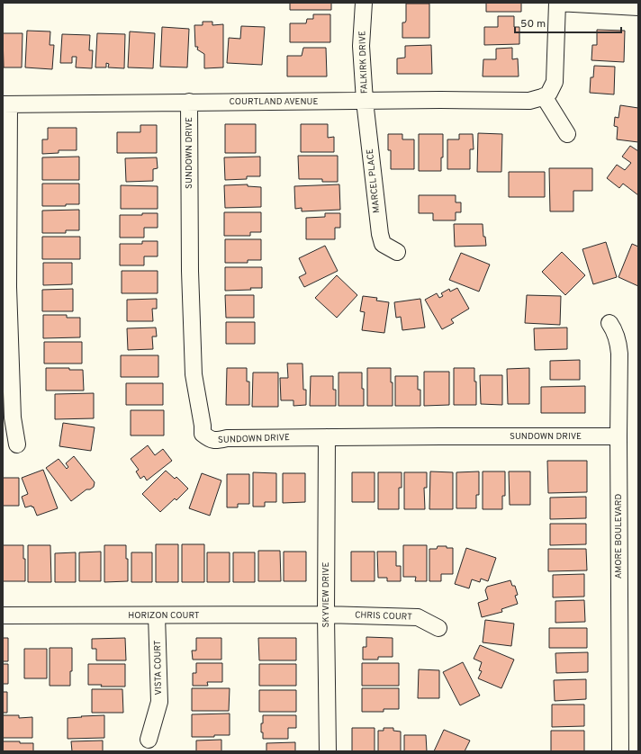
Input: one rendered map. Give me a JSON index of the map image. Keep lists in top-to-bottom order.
{
  "streets": {
    "street": [
      "FALKIRK DRIVE",
      "COURTLAND AVENUE",
      "SUNDOWN DRIVE",
      "MARCEL PLACE",
      "AMORE BOULEVARD",
      "SKYVIEW DRIVE",
      "HORIZON COURT",
      "CHRIS COURT",
      "VISTA COURT"
    ]
  },
  "crossings": [
    ["FALKIRK DRIVE", "COURTLAND AVENUE"],
    ["FALKIRK DRIVE", "MARCEL PLACE"],
    ["COURTLAND AVENUE", "SUNDOWN DRIVE"],
    ["COURTLAND AVENUE", "MARCEL PLACE"],
    ["SUNDOWN DRIVE", "AMORE BOULEVARD"],
    ["SUNDOWN DRIVE", "SKYVIEW DRIVE"],
    ["SKYVIEW DRIVE", "HORIZON COURT"],
    ["SKYVIEW DRIVE", "CHRIS COURT"],
    ["HORIZON COURT", "CHRIS COURT"],
    ["HORIZON COURT", "VISTA COURT"]
  ],
  "scale_bar": "50 m"
}
